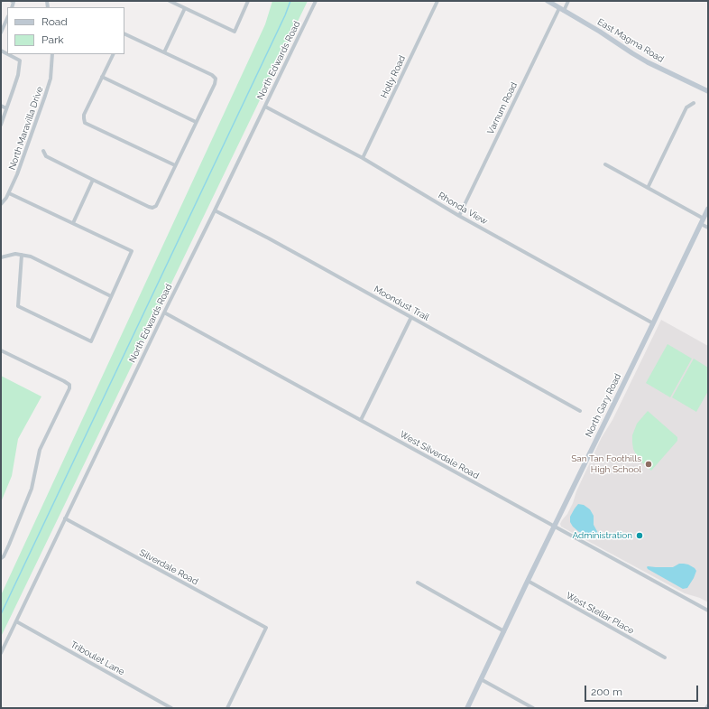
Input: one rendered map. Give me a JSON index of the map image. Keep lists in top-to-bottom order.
{
  "streets": {
    "street": [
      "East Magma Road",
      "North Edwards Road",
      "Holly Road",
      "Varnum Road",
      "North Maravilla Drive",
      "Rhonda View",
      "Moondust Trail",
      "North Gary Road",
      "West Silverdale Road",
      "Silverdale Road",
      "West Stellar Place",
      "Triboulet Lane"
    ]
  },
  "crossings": [
    ["East Magma Road", "Varnum Road"],
    ["North Edwards Road", "Rhonda View"],
    ["North Edwards Road", "Moondust Trail"],
    ["North Edwards Road", "West Silverdale Road"],
    ["North Edwards Road", "Silverdale Road"],
    ["North Edwards Road", "Triboulet Lane"],
    ["Holly Road", "Rhonda View"],
    ["Varnum Road", "Rhonda View"],
    ["Rhonda View", "North Gary Road"],
    ["North Gary Road", "West Silverdale Road"],
    ["North Gary Road", "West Stellar Place"]
  ],
  "places": ["San Tan Foothills High School", "Administration"],
  "legend": ["Road", "Park"],
  "scale_bar": "200 m"
}
